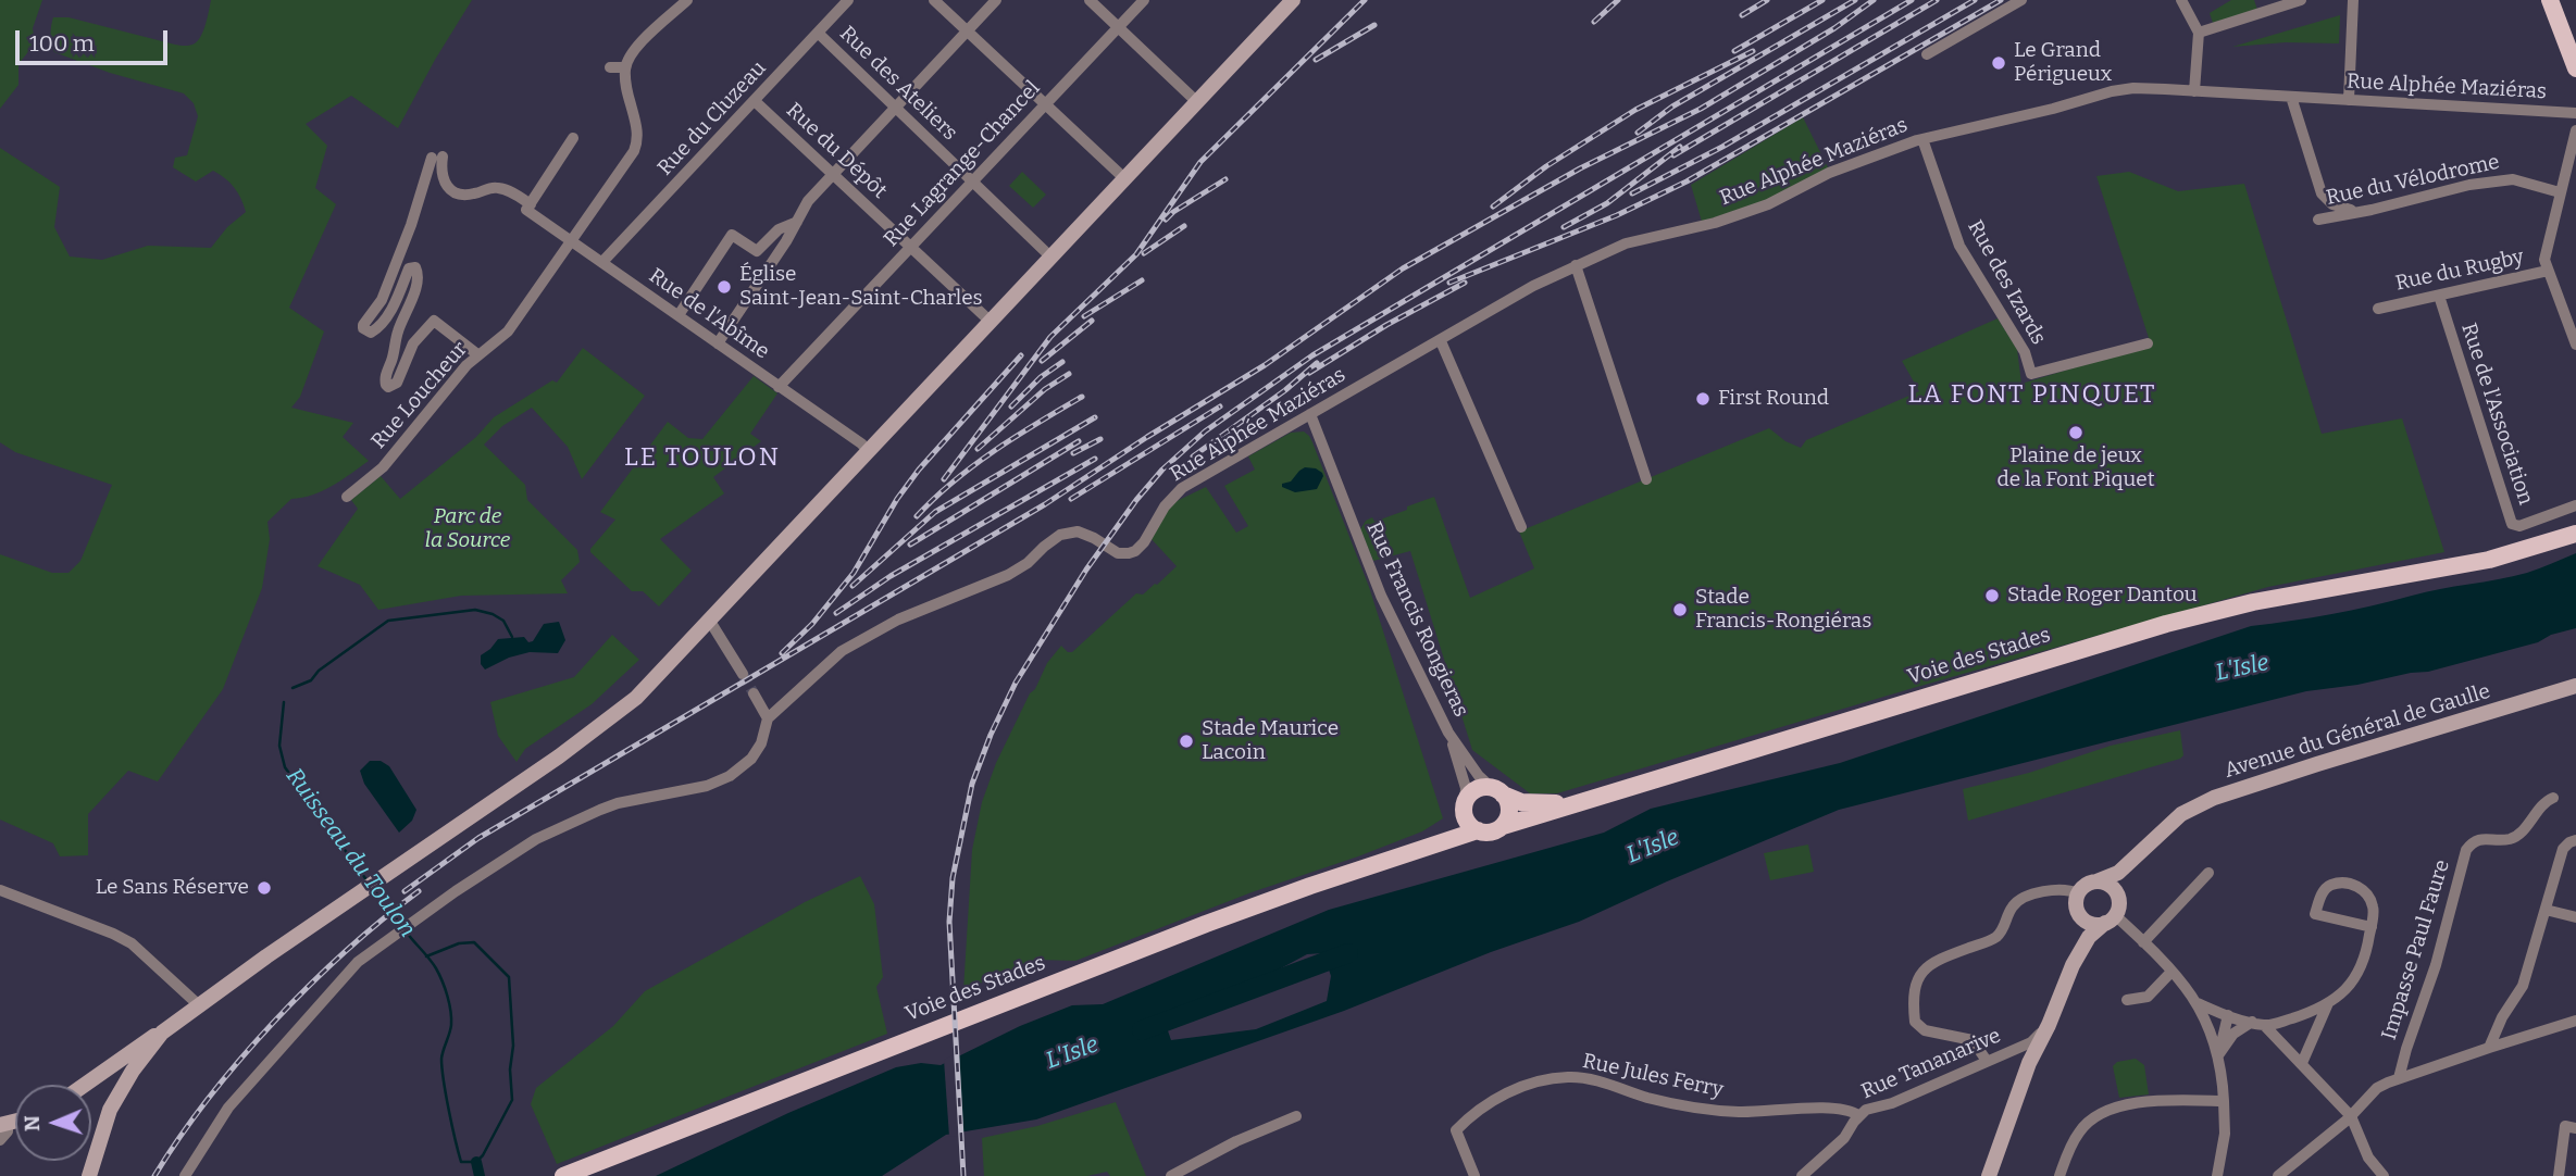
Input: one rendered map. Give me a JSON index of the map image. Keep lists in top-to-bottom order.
{
  "streets": {
    "main road": ["Voie des Stades", "Avenue du Général de Gaulle"],
    "street": [
      "Rue des Ateliers",
      "Rue Alphée Maziéras",
      "Rue du Cluzeau",
      "Rue du Dépôt",
      "Rue Lagrange-Chancel",
      "Rue du Vélodrome",
      "Rue du Rugby",
      "Rue des Izards",
      "Rue de l'Abîme",
      "Rue Loucheur",
      "Rue de l'Association",
      "Rue Francis Rongieras",
      "Impasse Paul Faure",
      "Rue Tananarive",
      "Rue Jules Ferry"
    ]
  },
  "crossings": [
    ["Rue des Ateliers", "Rue du Cluzeau"],
    ["Rue des Ateliers", "Rue Lagrange-Chancel"],
    ["Rue Alphée Maziéras", "Rue des Izards"],
    ["Rue Alphée Maziéras", "Rue Francis Rongieras"],
    ["Rue du Cluzeau", "Rue du Dépôt"],
    ["Rue du Cluzeau", "Rue de l'Abîme"],
    ["Rue du Dépôt", "Rue Lagrange-Chancel"],
    ["Rue Lagrange-Chancel", "Rue de l'Abîme"],
    ["Rue du Rugby", "Rue de l'Association"],
    ["Rue de l'Abîme", "Rue Loucheur"],
    ["Rue Francis Rongieras", "Voie des Stades"],
    ["Avenue du Général de Gaulle", "Rue Tananarive"],
    ["Rue Tananarive", "Rue Jules Ferry"]
  ],
  "districts": ["LA FONT PINQUET", "LE TOULON"],
  "water": ["L'Isle", "Ruisseau du Toulon"],
  "parks": ["Parc de la Source"],
  "places": [
    "Le Grand Périgueux",
    "Église Saint-Jean-Saint-Charles",
    "First Round",
    "Plaine de jeux de la Font Piquet",
    "Stade Roger Dantou",
    "Stade Francis-Rongiéras",
    "Stade Maurice Lacoin",
    "Le Sans Réserve"
  ],
  "scale_bar": "100 m",
  "north": "left"
}
